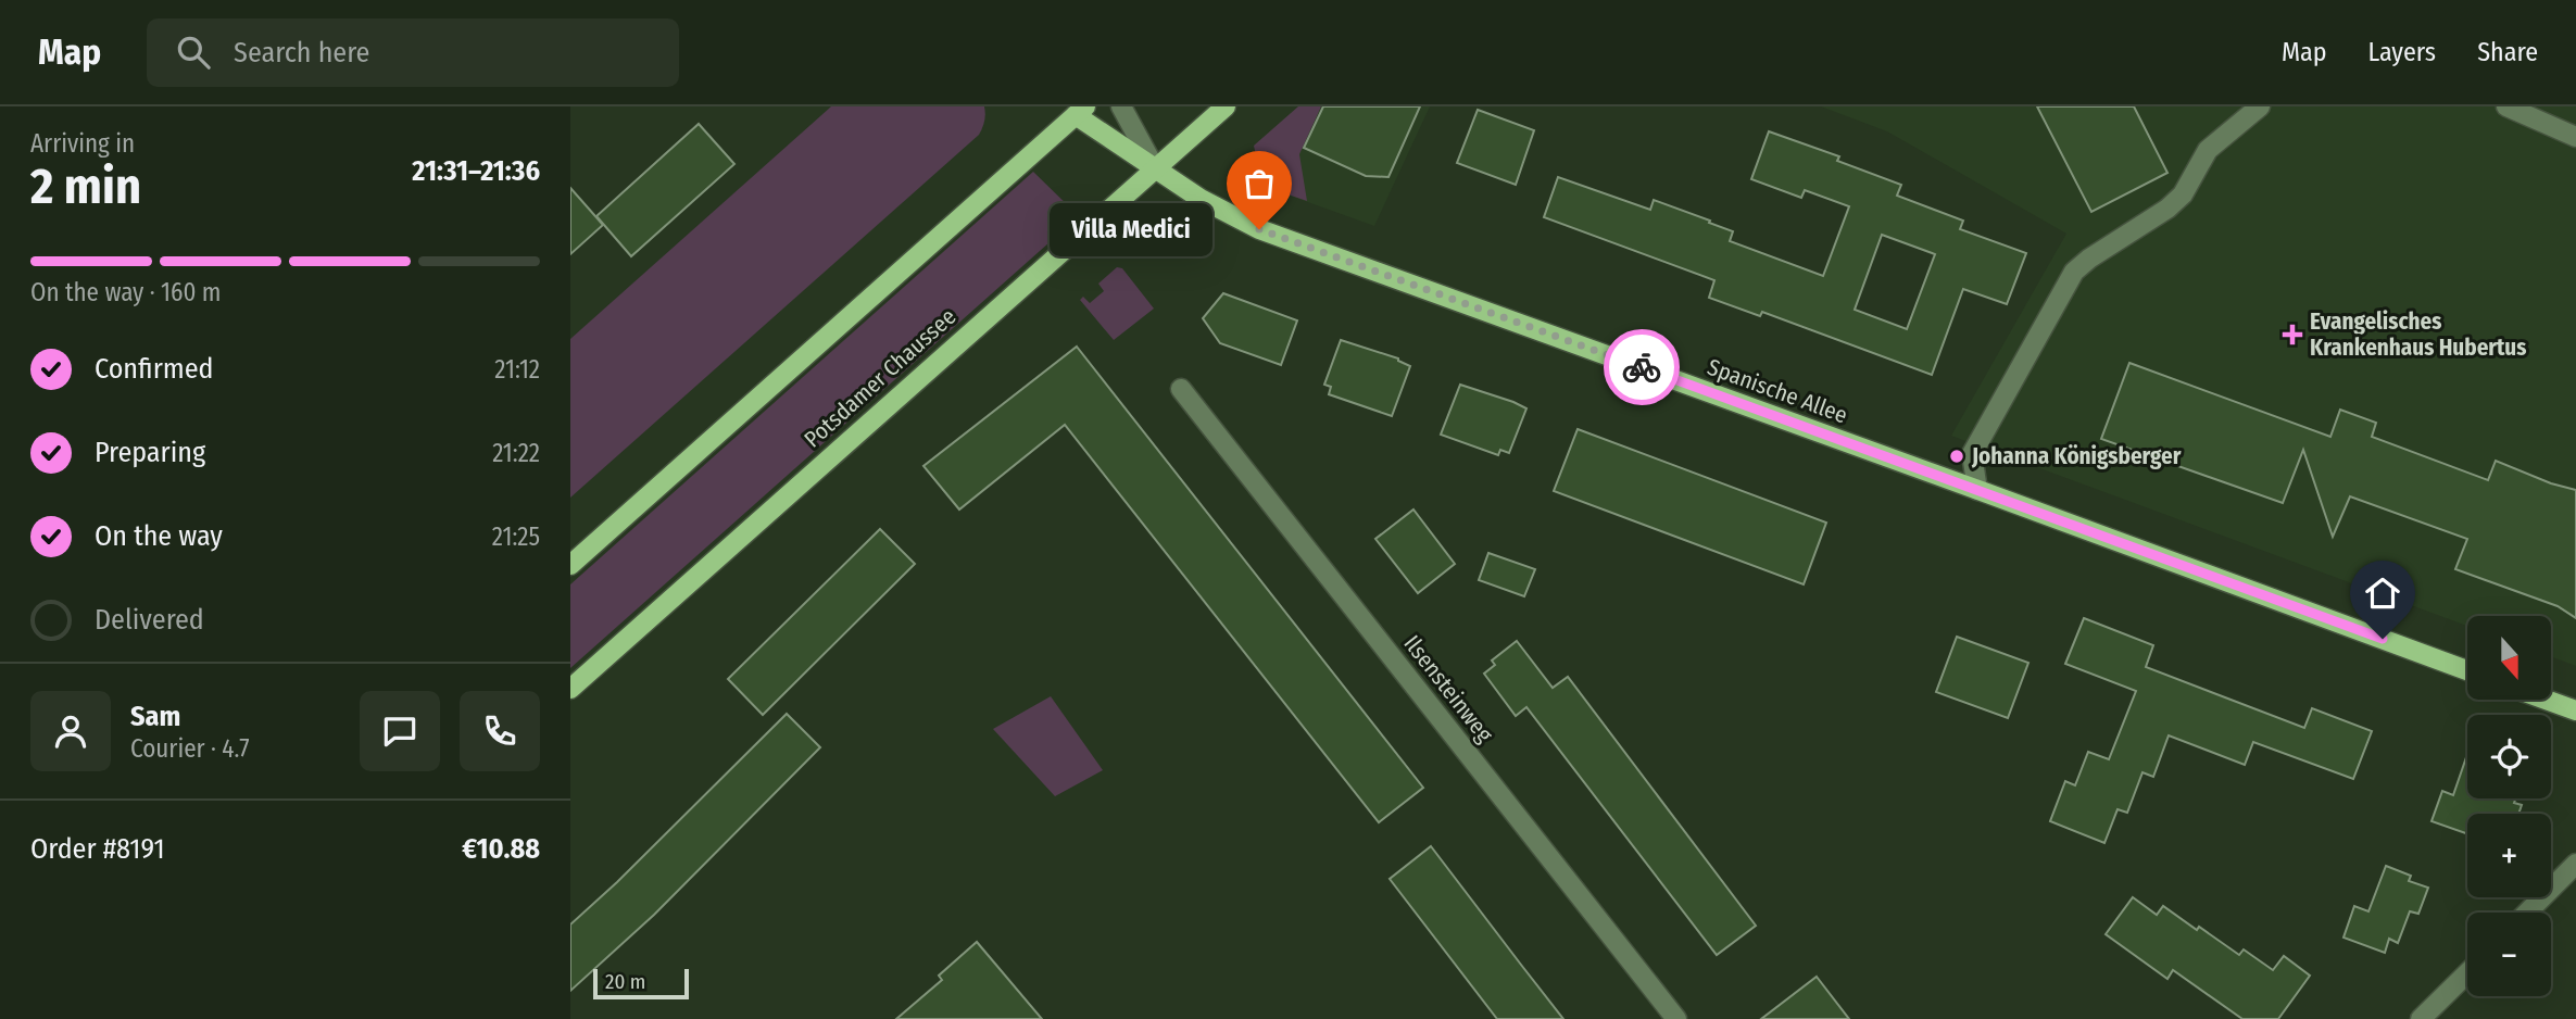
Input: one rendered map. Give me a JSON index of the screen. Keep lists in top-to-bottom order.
{
  "streets": {
    "main road": ["Potsdamer Chaussee", "Spanische Allee"],
    "street": ["Ilsensteinweg"]
  },
  "crossings": [
    ["Potsdamer Chaussee", "Spanische Allee"]
  ],
  "places": {
    "other": ["Villa Medici", "Johanna Königsberger"],
    "health": ["Evangelisches Krankenhaus Hubertus"]
  },
  "scale_bar": "20 m",
  "north": "bottom",
  "page": {
    "header": "Map",
    "search": "Search here",
    "nav": ["Map", "Layers", "Share"],
    "heading": ["2 min", "Arriving in", "21:31–21:36"],
    "panel": [
      "Sam",
      "Courier · 4.7",
      "Order #8191",
      "€10.88"
    ],
    "bubble": "Villa Medici",
    "bar": "On the way · 160 m",
    "list": [
      ["Confirmed", "21:12"],
      ["Preparing", "21:22"],
      ["On the way", "21:25"],
      "Delivered"
    ],
    "map_buttons": ["+", "−"],
    "scale": "20 m"
  }
}
